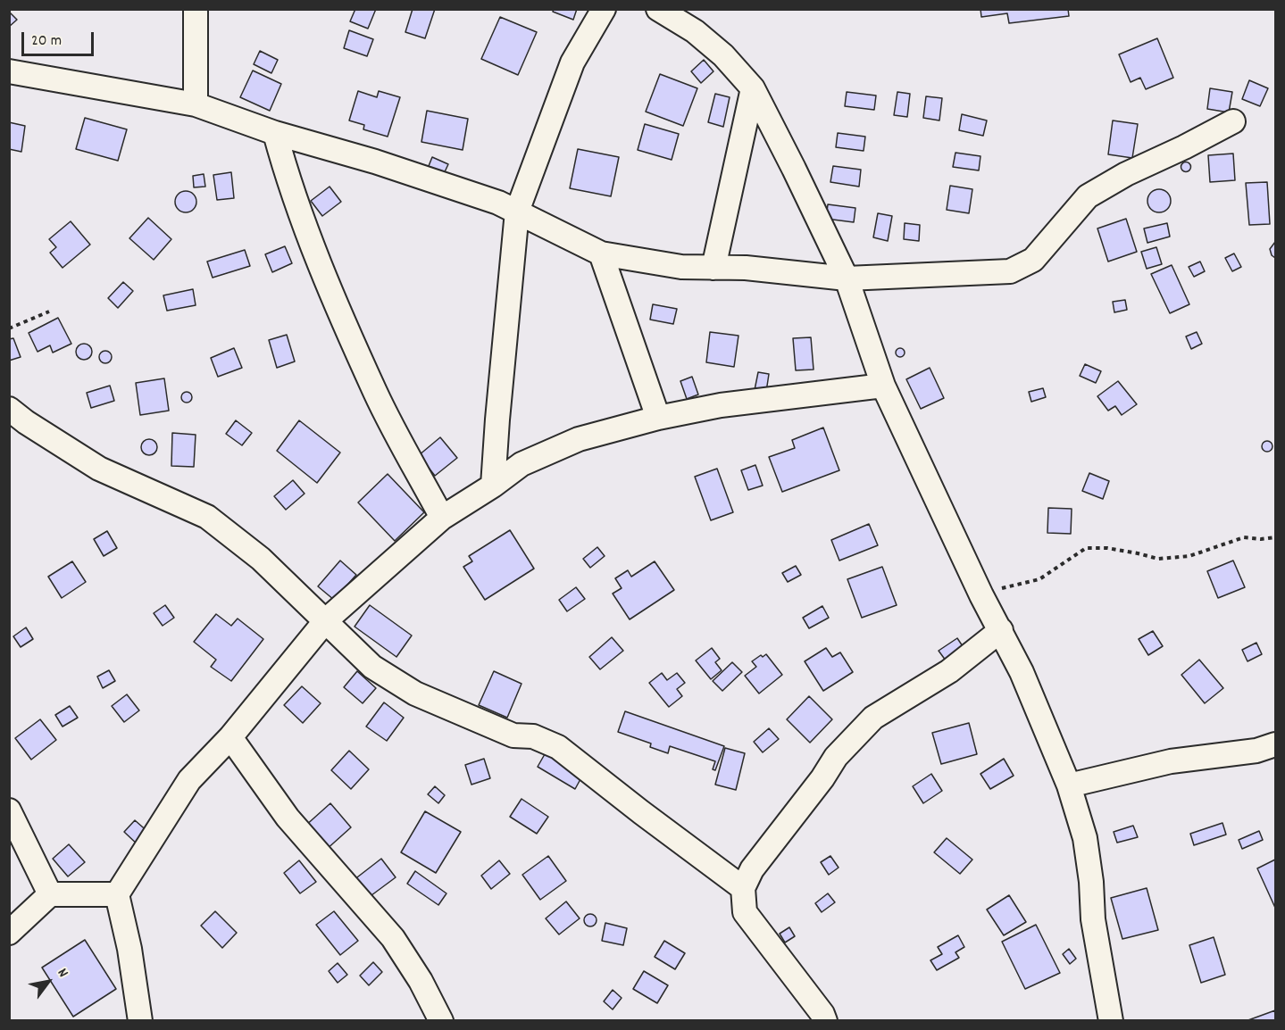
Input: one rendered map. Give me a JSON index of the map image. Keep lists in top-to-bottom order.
{
  "scale_bar": "20 m",
  "north": "top right"
}
